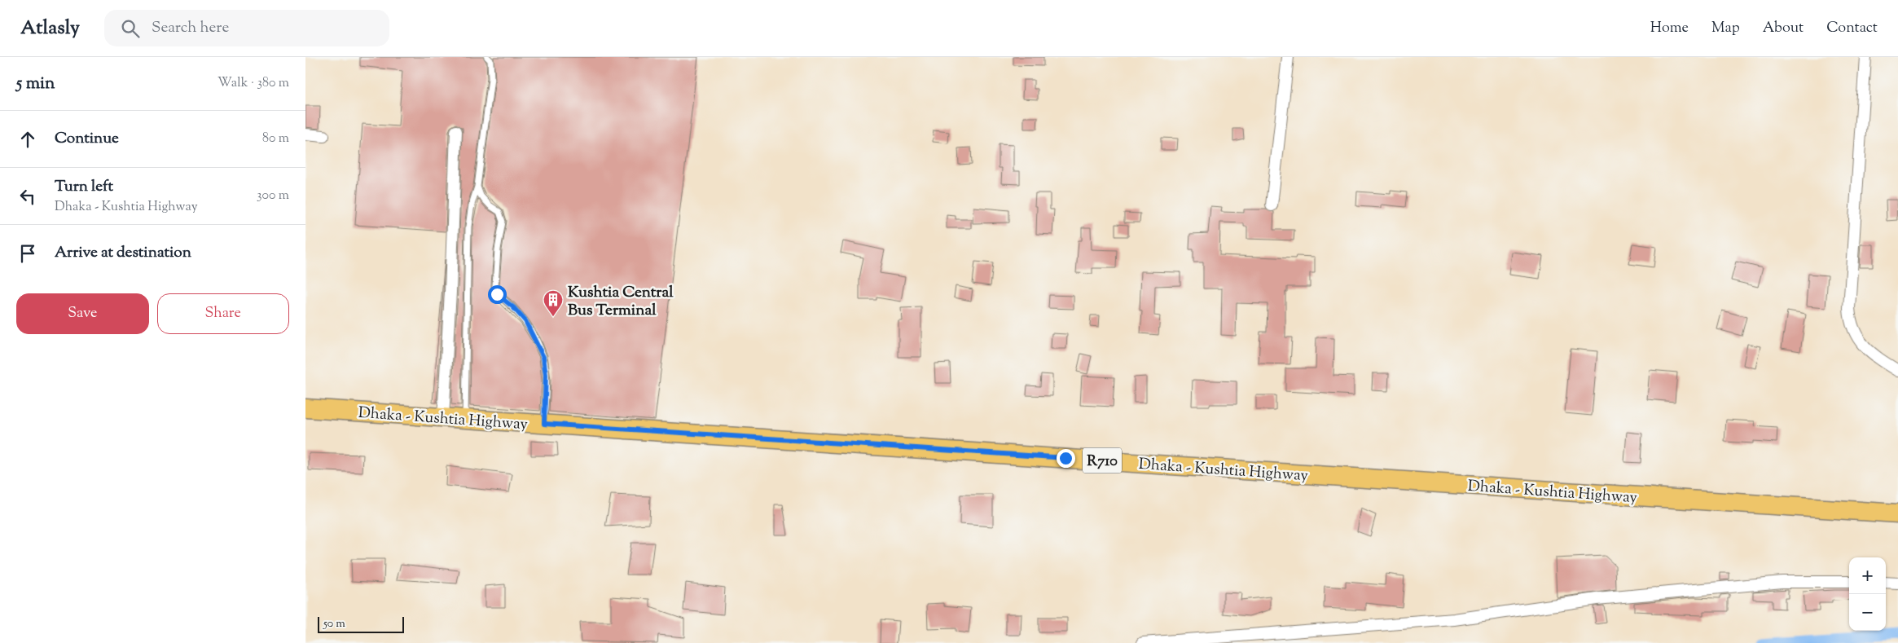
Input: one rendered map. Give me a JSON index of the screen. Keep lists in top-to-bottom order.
{
  "streets": {
    "main road": ["Dhaka - Kushtia Highway", "R710"]
  },
  "places": {
    "building": ["Kushtia Central Bus Terminal"]
  },
  "scale_bar": "50 m",
  "page": {
    "header": "Atlasly",
    "search": "Search here",
    "nav": [
      "Home",
      "Map",
      "About",
      "Contact"
    ],
    "heading": ["5 min", "Walk · 380 m"],
    "list": [
      ["Continue", "80 m"],
      ["Turn left", "Dhaka - Kushtia Highway", "300 m"],
      "Arrive at destination"
    ],
    "buttons": ["Save", "Share"],
    "map_buttons": ["+", "−"],
    "scale": "50 m"
  }
}
